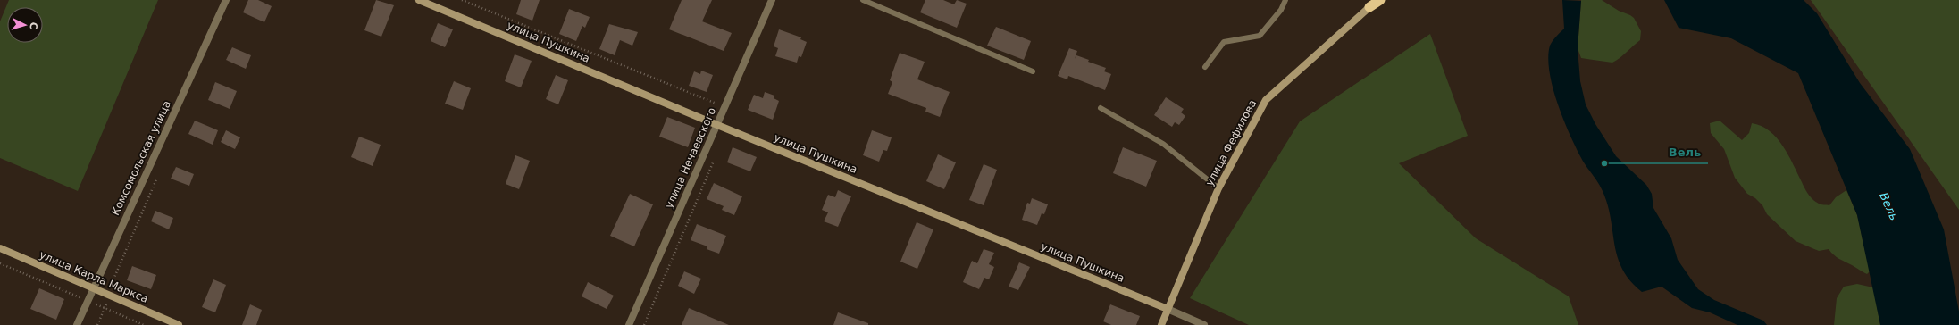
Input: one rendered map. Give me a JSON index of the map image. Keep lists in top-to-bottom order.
{
  "streets": {
    "main road": ["улица Пушкина", "улица Фефилова", "улица Карла Маркса"],
    "street": ["Комсомольская улица", "улица Нечаевского"]
  },
  "crossings": [
    ["улица Пушкина", "улица Фефилова"],
    ["улица Пушкина", "улица Нечаевского"],
    ["Комсомольская улица", "улица Карла Маркса"]
  ],
  "water": ["Вель"],
  "places": ["Вель"],
  "north": "right"
}
